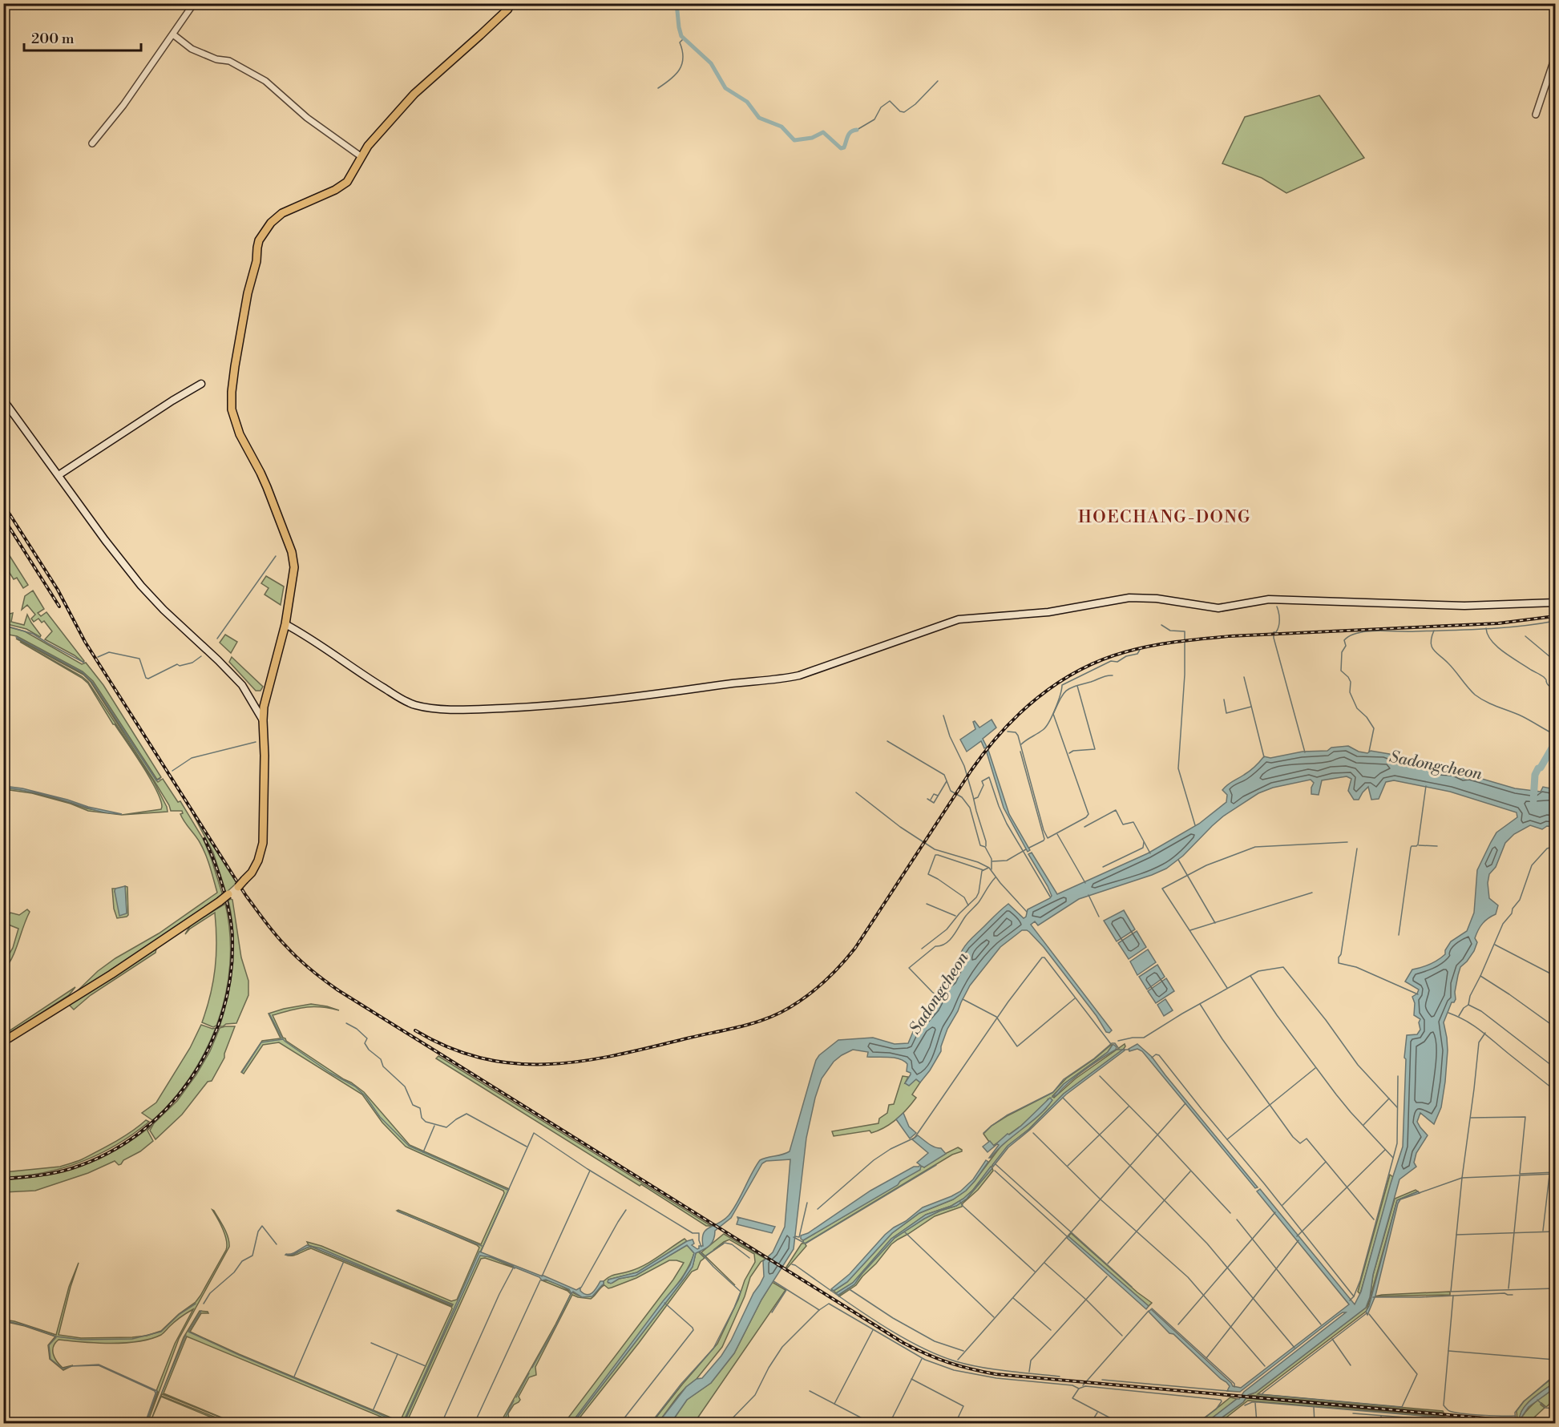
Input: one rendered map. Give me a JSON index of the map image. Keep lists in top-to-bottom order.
{
  "districts": ["HOECHANG-DONG"],
  "water": ["Sadongcheon"],
  "scale_bar": "200 m"
}
